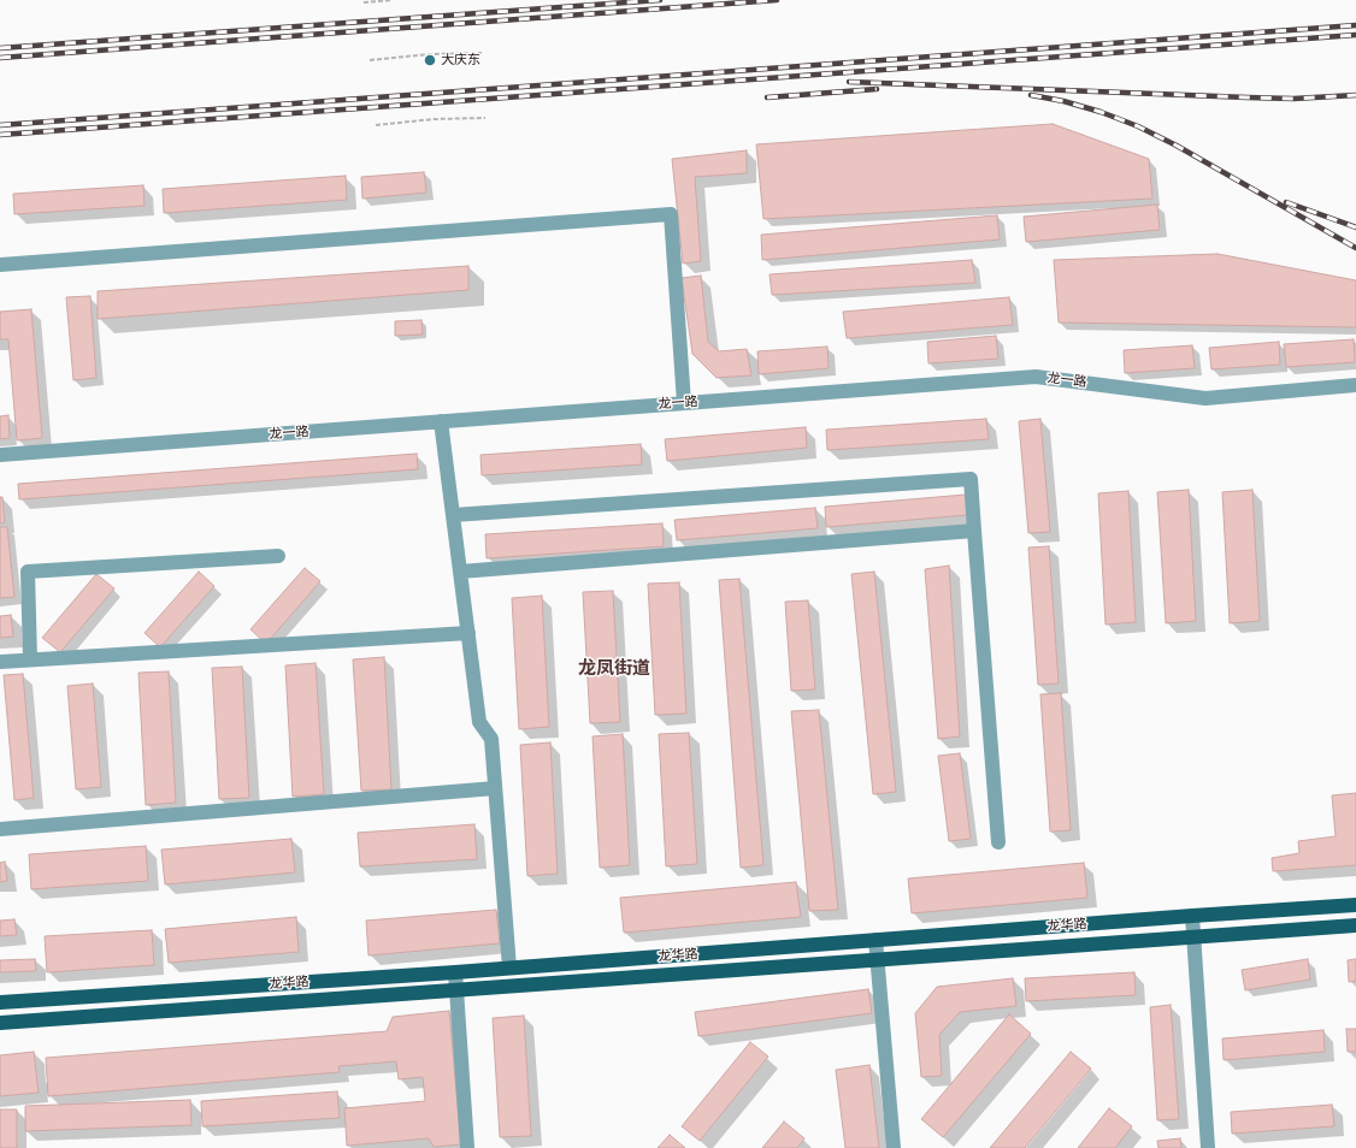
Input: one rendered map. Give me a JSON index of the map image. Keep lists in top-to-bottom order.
{
  "streets": {
    "main road": ["龙华路"],
    "street": ["龙一路"]
  },
  "districts": ["龙凤街道"],
  "places": ["大庆东"]
}
